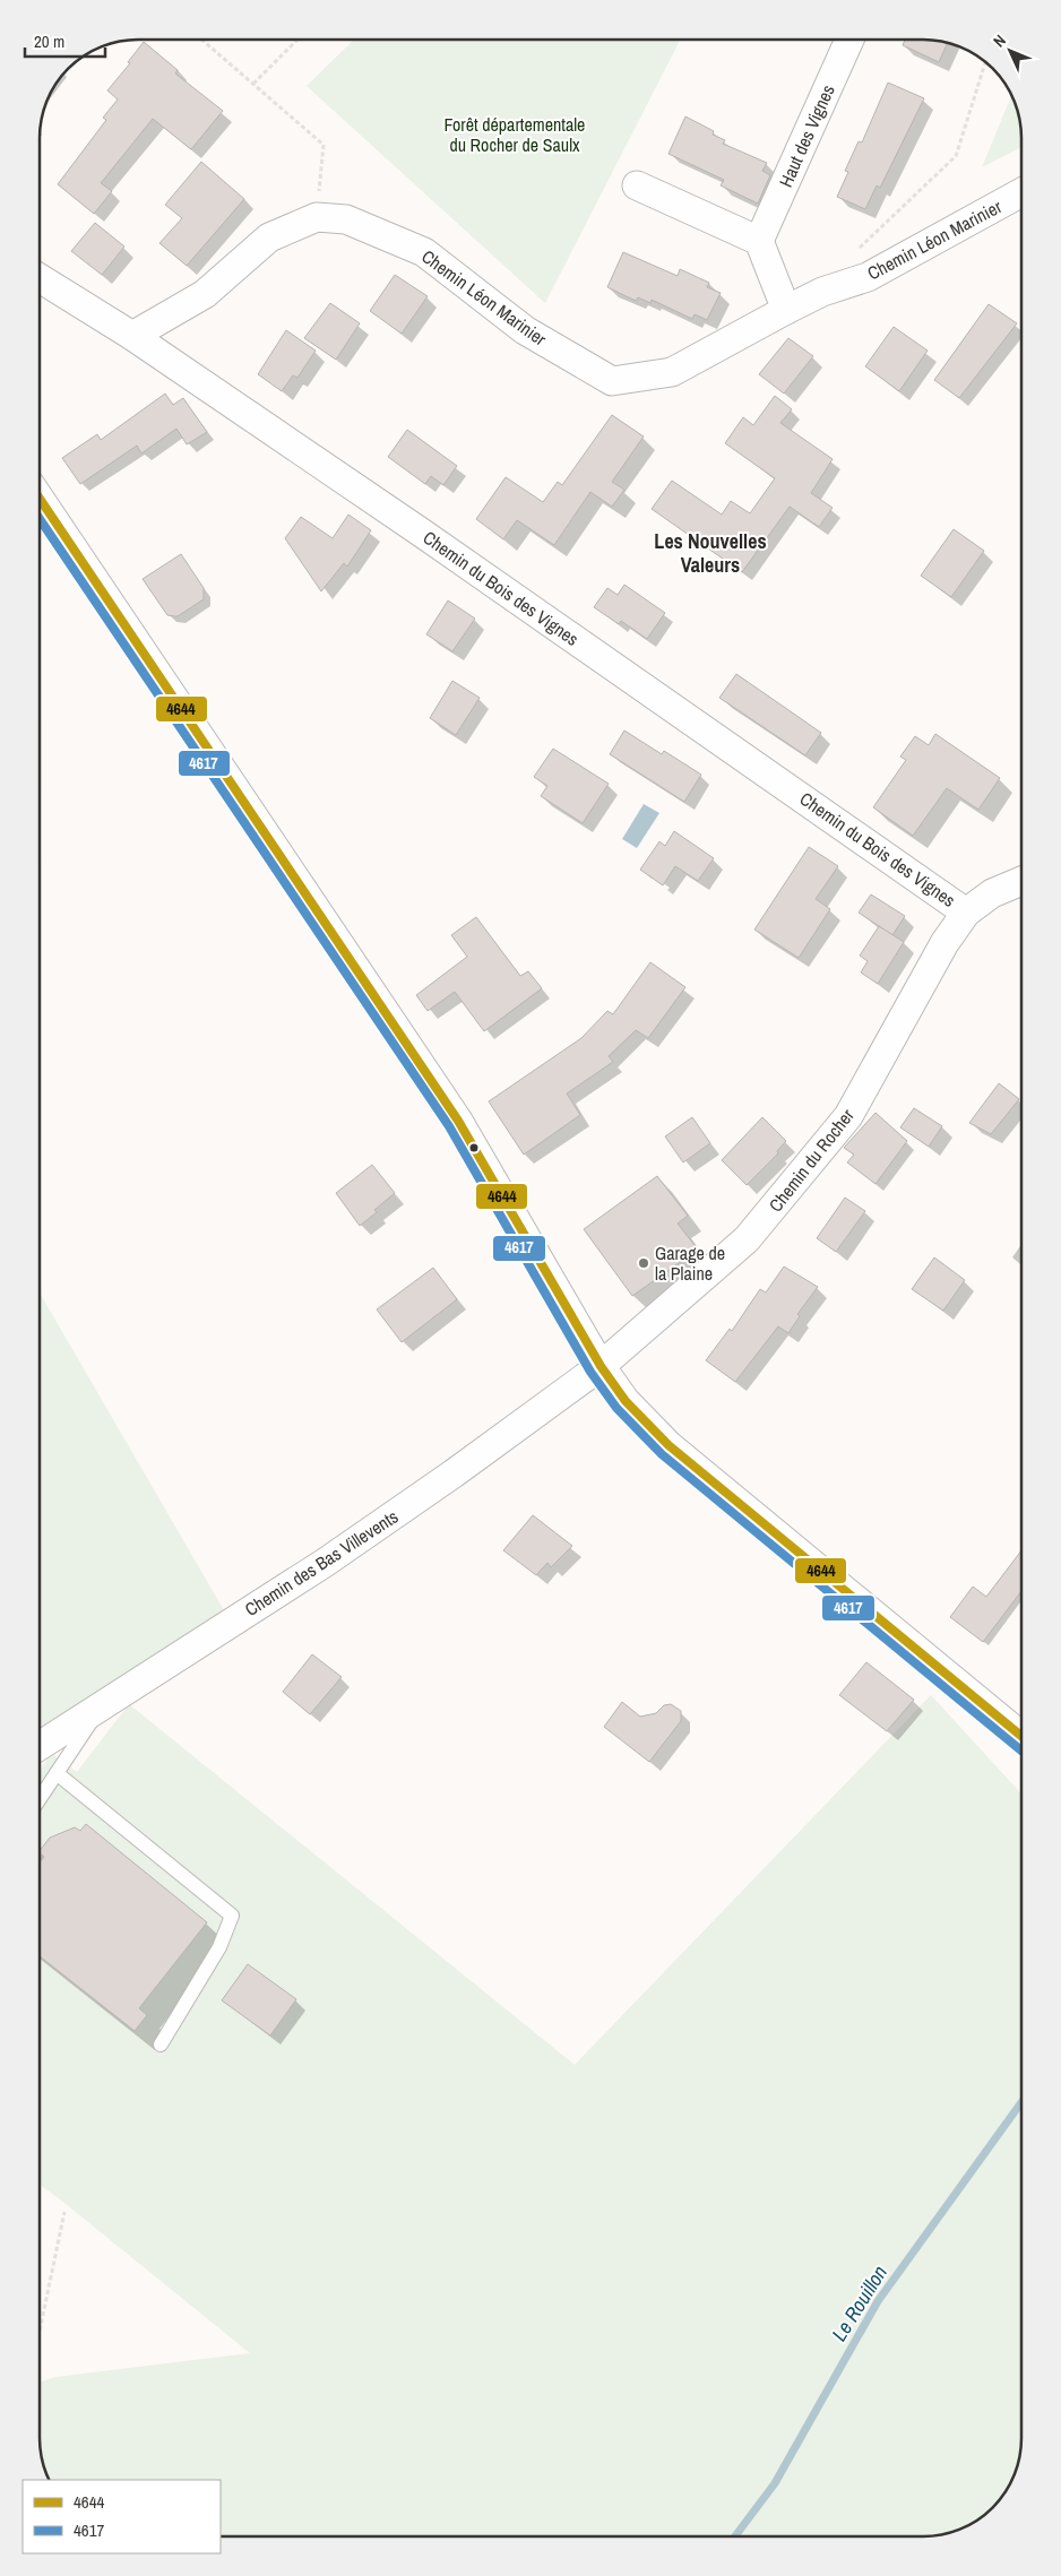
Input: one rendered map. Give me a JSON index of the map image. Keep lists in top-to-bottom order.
{
  "streets": {
    "street": [
      "Haut des Vignes",
      "Chemin Léon Marinier",
      "Chemin du Bois des Vignes",
      "Chemin du Rocher",
      "Chemin des Bas Villevents"
    ]
  },
  "crossings": [
    ["Chemin Léon Marinier", "Chemin du Bois des Vignes"],
    ["Chemin du Bois des Vignes", "Chemin du Rocher"],
    ["Chemin du Rocher", "Chemin des Bas Villevents"]
  ],
  "districts": ["Les Nouvelles Valeurs"],
  "water": ["Le Rouillon"],
  "parks": ["Forêt départementale du Rocher de Saulx"],
  "places": ["Garage de la Plaine"],
  "lines": ["transit line 4644", "transit line 4617"],
  "legend": ["4644", "4617"],
  "scale_bar": "20 m",
  "north": "top left"
}
